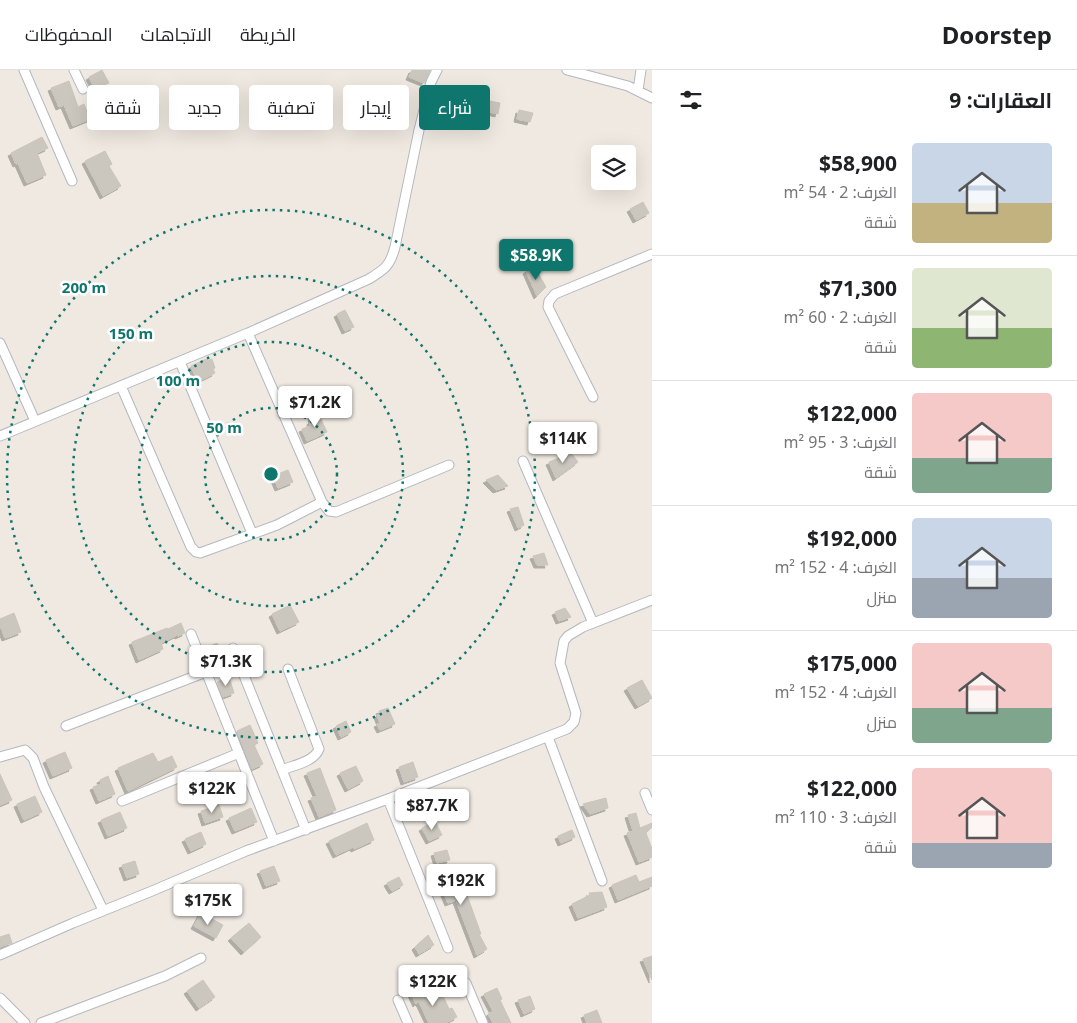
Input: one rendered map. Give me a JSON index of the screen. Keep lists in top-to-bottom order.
{
  "page": {
    "header": "Doorstep",
    "nav": ["الخريطة", "الاتجاهات", "المحفوظات"],
    "heading": "العقارات: 9",
    "chip": [
      "شراء",
      "إيجار",
      "تصفية",
      "جديد",
      "شقة"
    ],
    "list": [
      {
        "name": "$58,900",
        "note": "الغرف: 2 · 54 m² · شقة"
      },
      {
        "name": "$71,300",
        "note": "الغرف: 2 · 60 m² · شقة"
      },
      {
        "name": "$122,000",
        "note": "الغرف: 3 · 95 m² · شقة"
      },
      {
        "name": "$192,000",
        "note": "الغرف: 4 · 152 m² · منزل"
      },
      {
        "name": "$175,000",
        "note": "الغرف: 4 · 152 m² · منزل"
      },
      {
        "name": "$122,000",
        "note": "الغرف: 3 · 110 m² · شقة"
      }
    ],
    "price": [
      "$58.9K",
      "$71.2K",
      "$114K",
      "$71.3K",
      "$122K",
      "$87.7K",
      "$192K",
      "$175K",
      "$122K"
    ]
  },
  "rings": [
    "200 m",
    "150 m",
    "100 m",
    "50 m"
  ]
}
